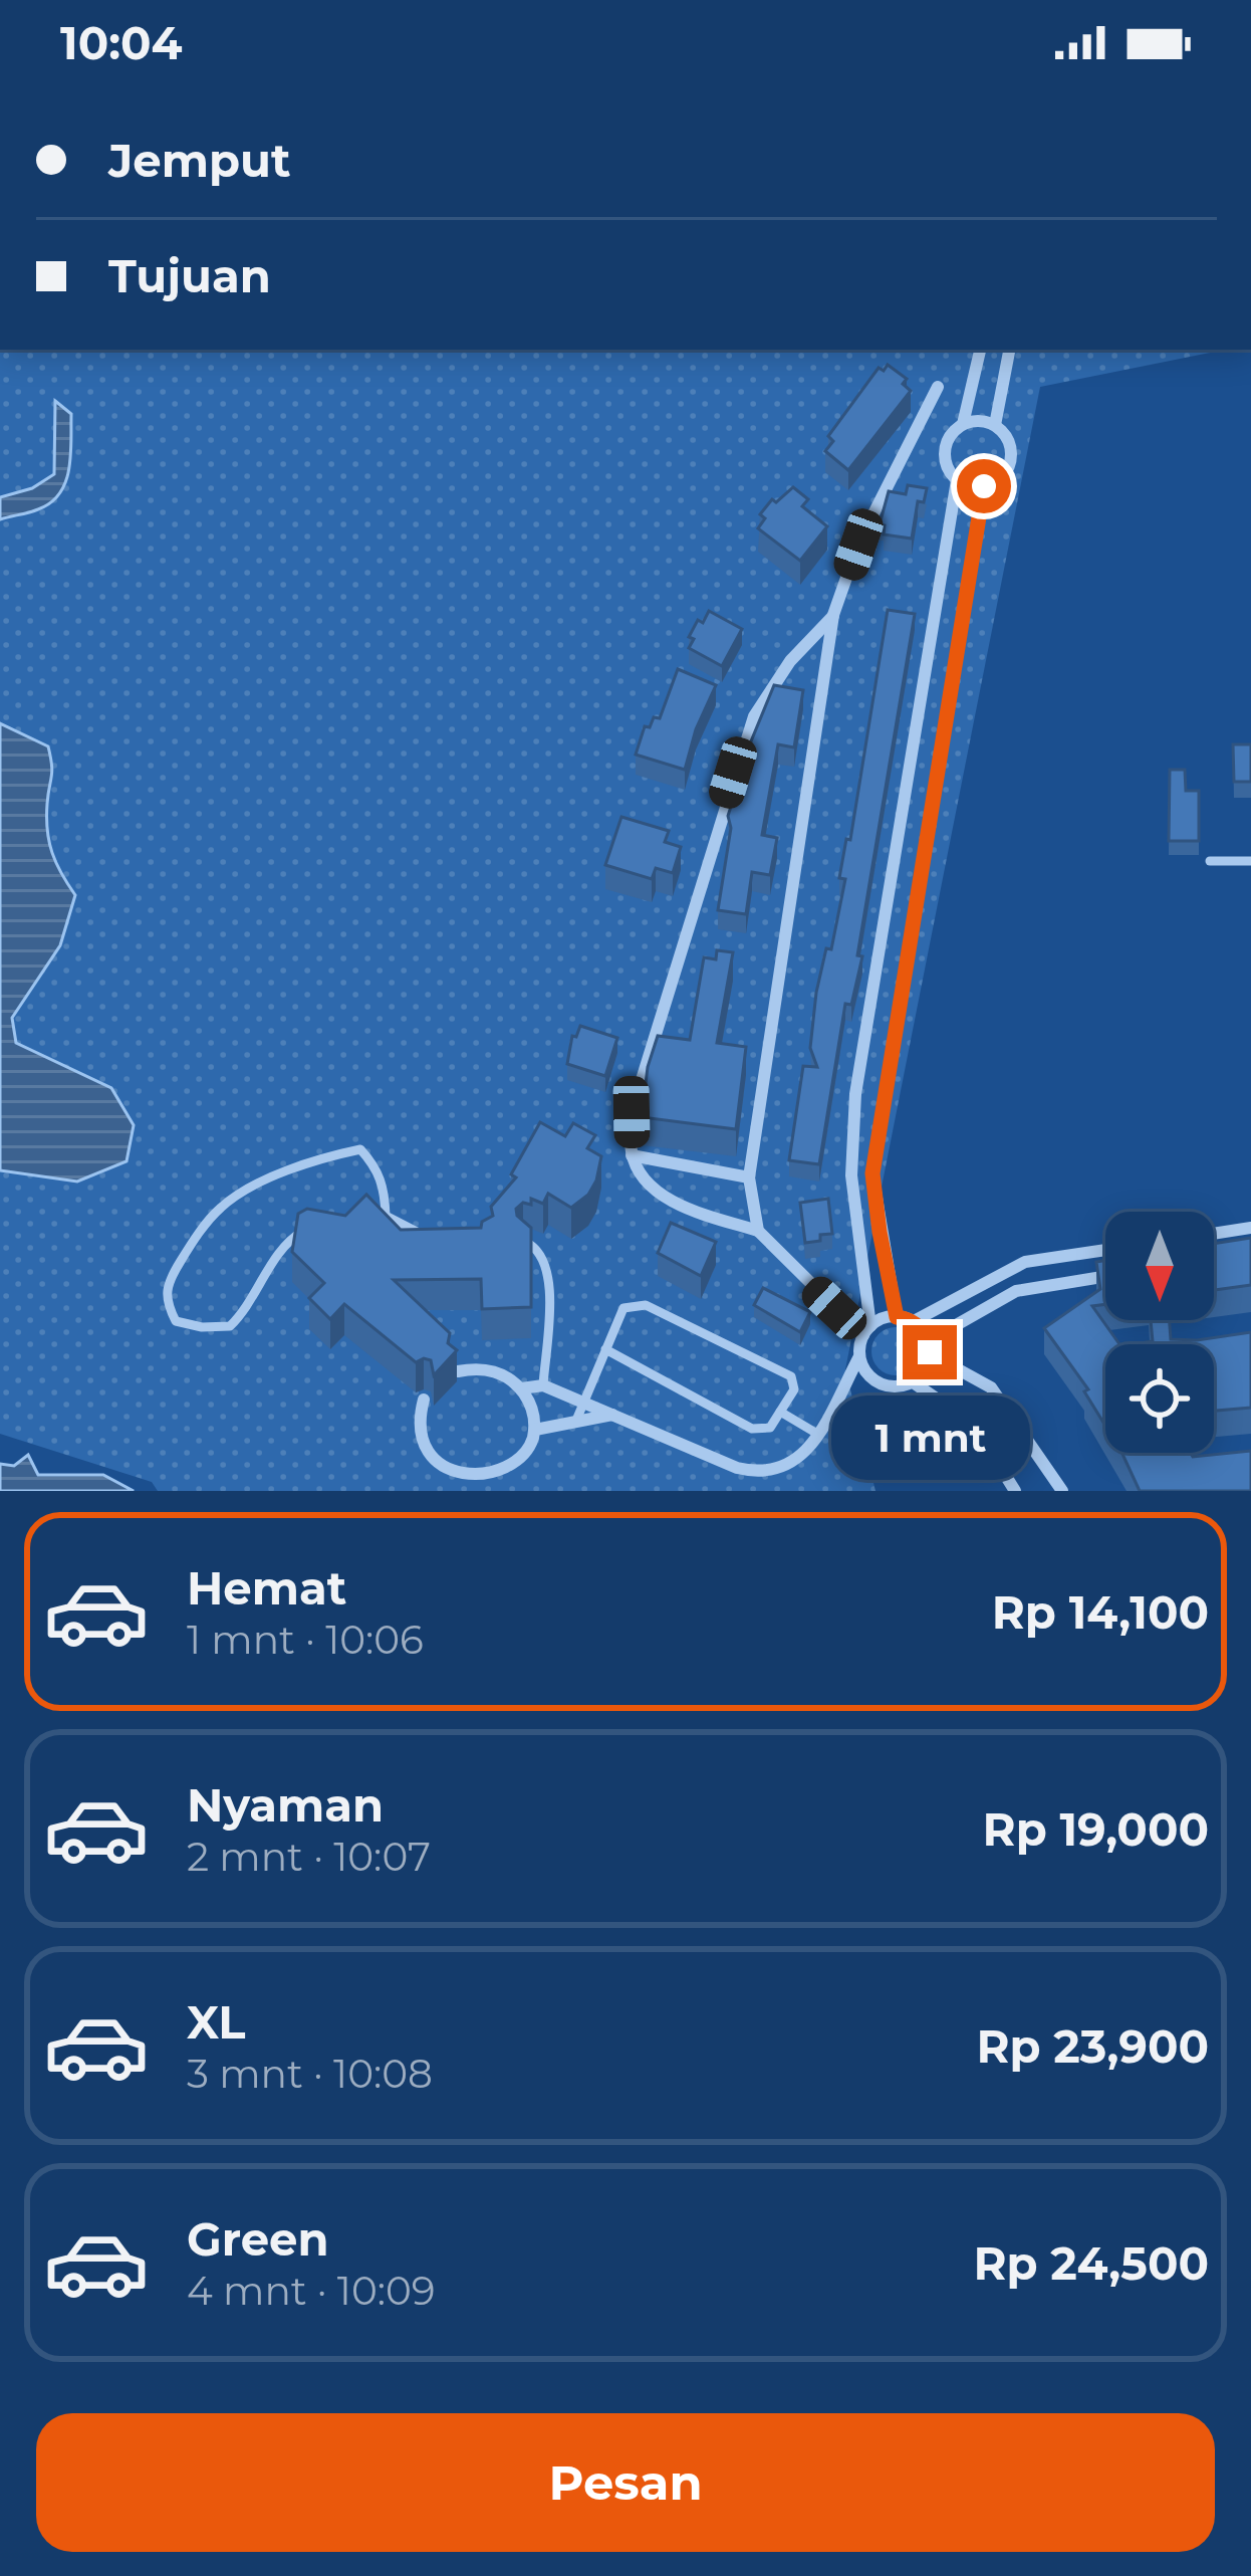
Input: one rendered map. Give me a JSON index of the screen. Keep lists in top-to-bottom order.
{
  "north": "bottom",
  "page": {
    "status": "10:04",
    "banner": ["Jemput", "Tujuan"],
    "bubble": "1 mnt",
    "list": [
      {
        "name": "Hemat",
        "note": "1 mnt · 10:06",
        "value": "Rp 14,100"
      },
      {
        "name": "Nyaman",
        "note": "2 mnt · 10:07",
        "value": "Rp 19,000"
      },
      {
        "name": "XL",
        "note": "3 mnt · 10:08",
        "value": "Rp 23,900"
      },
      {
        "name": "Green",
        "note": "4 mnt · 10:09",
        "value": "Rp 24,500"
      }
    ],
    "buttons": "Pesan"
  }
}
